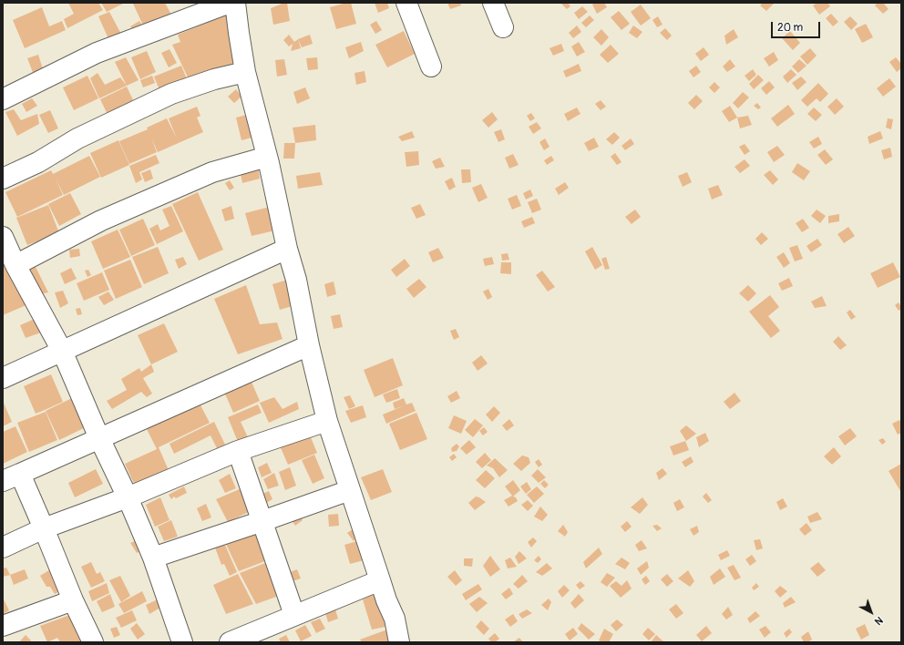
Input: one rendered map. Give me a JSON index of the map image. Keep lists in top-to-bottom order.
{
  "scale_bar": "20 m",
  "north": "bottom right"
}
